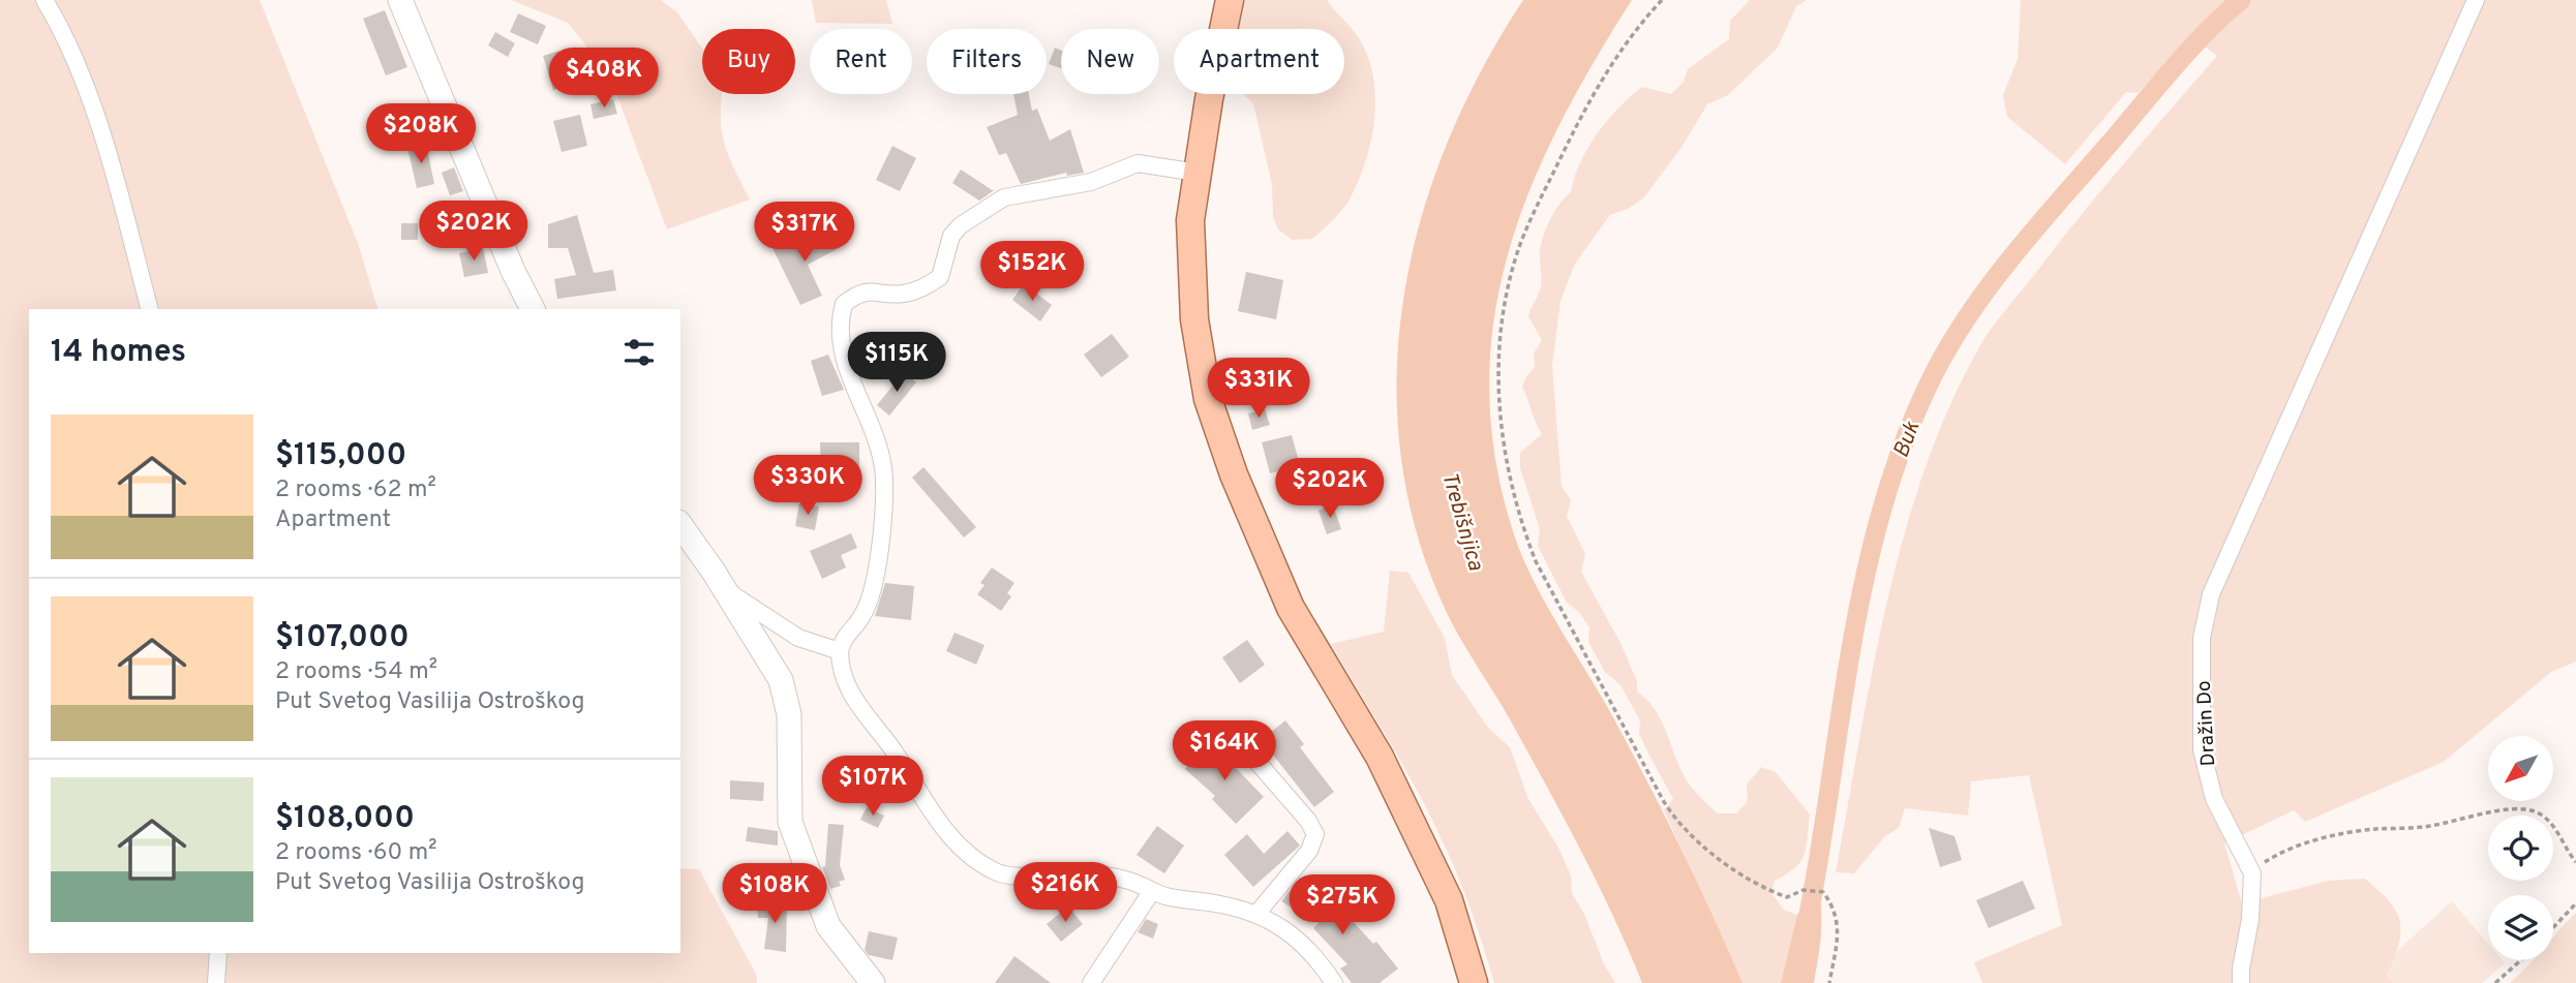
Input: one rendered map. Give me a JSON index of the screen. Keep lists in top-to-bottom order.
{
  "streets": {
    "street": ["Dražin Do"]
  },
  "water": ["Buk", "Trebišnjica"],
  "north": "bottom left",
  "page": {
    "chip": [
      "Buy",
      "Rent",
      "Filters",
      "New",
      "Apartment"
    ],
    "price": [
      "$408K",
      "$208K",
      "$202K",
      "$317K",
      "$152K",
      "$115K",
      "$331K",
      "$330K",
      "$202K",
      "$164K",
      "$107K",
      "$216K",
      "$108K",
      "$275K"
    ],
    "heading": "14 homes",
    "list": [
      {
        "name": "$115,000",
        "note": "2 rooms · 62 m² · Apartment"
      },
      {
        "name": "$107,000",
        "note": "2 rooms · 54 m² · Put Svetog Vasilija Ostroškog"
      },
      {
        "name": "$108,000",
        "note": "2 rooms · 60 m² · Put Svetog Vasilija Ostroškog"
      }
    ]
  }
}
